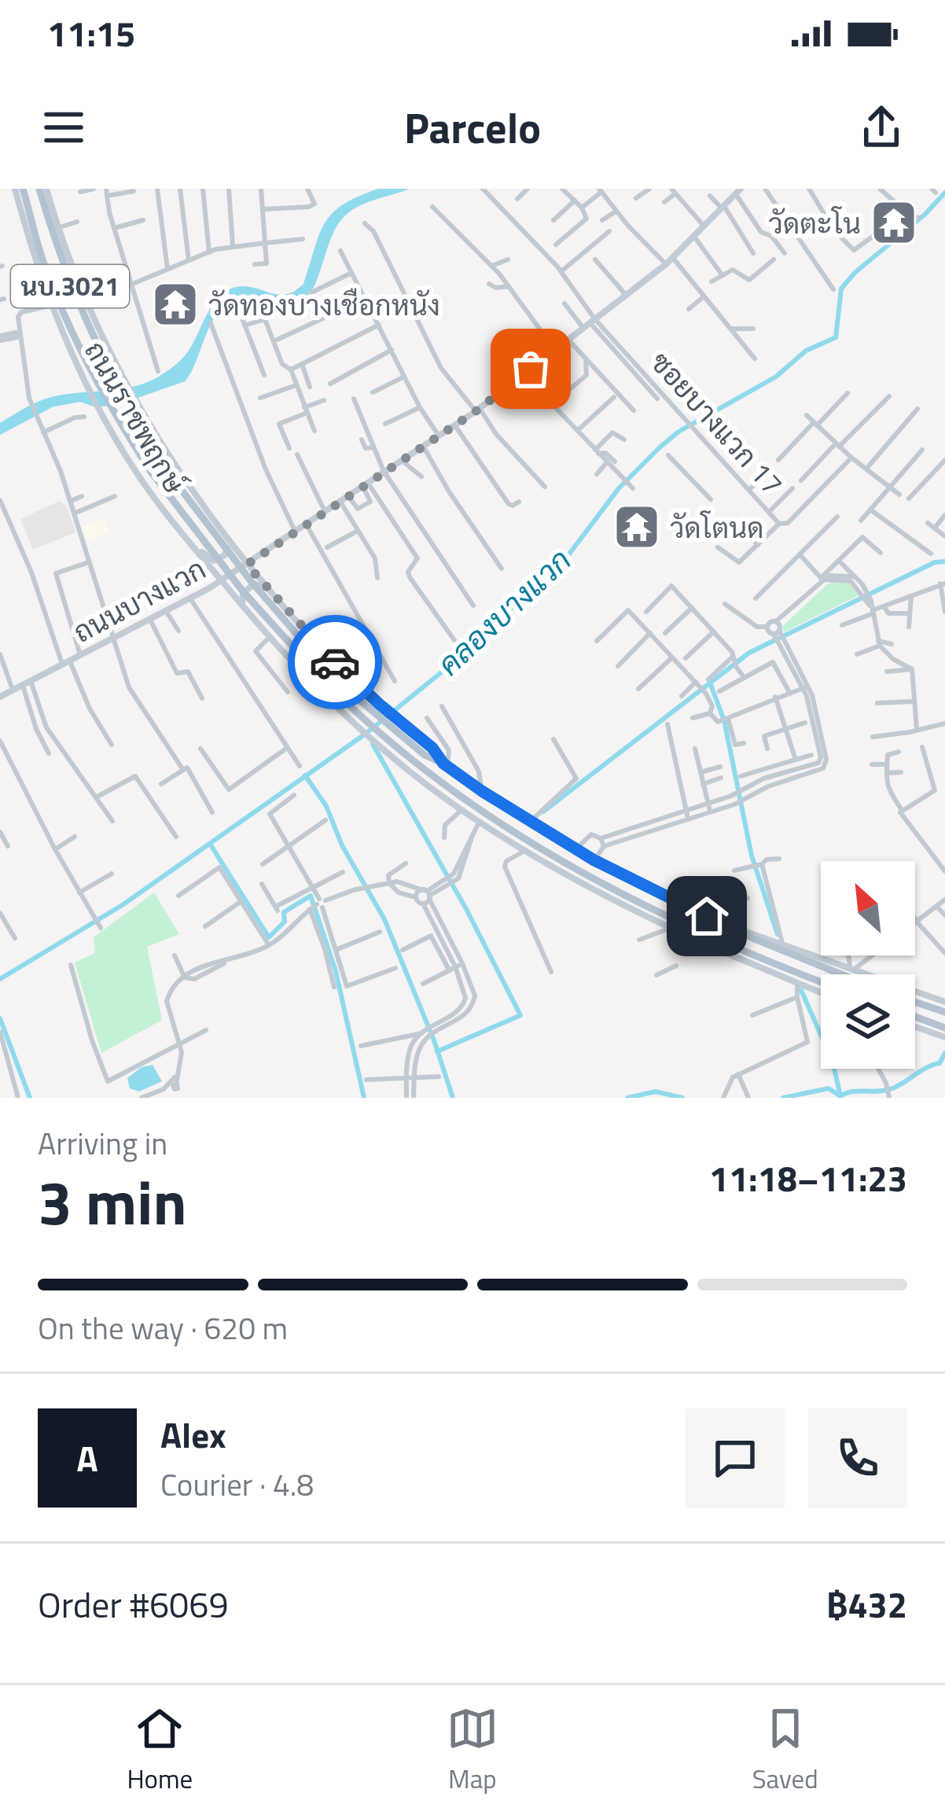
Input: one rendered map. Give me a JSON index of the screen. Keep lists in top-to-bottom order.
{
  "streets": {
    "main road": ["นบ.3021", "ถนนราชพฤกษ์", "ถนนบางแวก"],
    "street": ["ซอยบางแวก 17"]
  },
  "crossings": [
    ["ถนนราชพฤกษ์", "ถนนบางแวก"],
    ["ซอยบางแวก 17", "ถนนบางแวก"]
  ],
  "water": ["คลองบางแวก"],
  "places": {
    "temple": ["วัดตะโน", "วัดทองบางเชือกหนัง", "วัดโตนด"]
  },
  "north": "top left",
  "page": {
    "status": "11:15",
    "header": "Parcelo",
    "heading": ["3 min", "Arriving in", "11:18–11:23"],
    "panel": [
      "Alex",
      "Courier · 4.8",
      "Order #6069",
      "฿432"
    ],
    "bar": "On the way · 620 m",
    "round": "A",
    "tabs": ["Home", "Map", "Saved"]
  }
}
